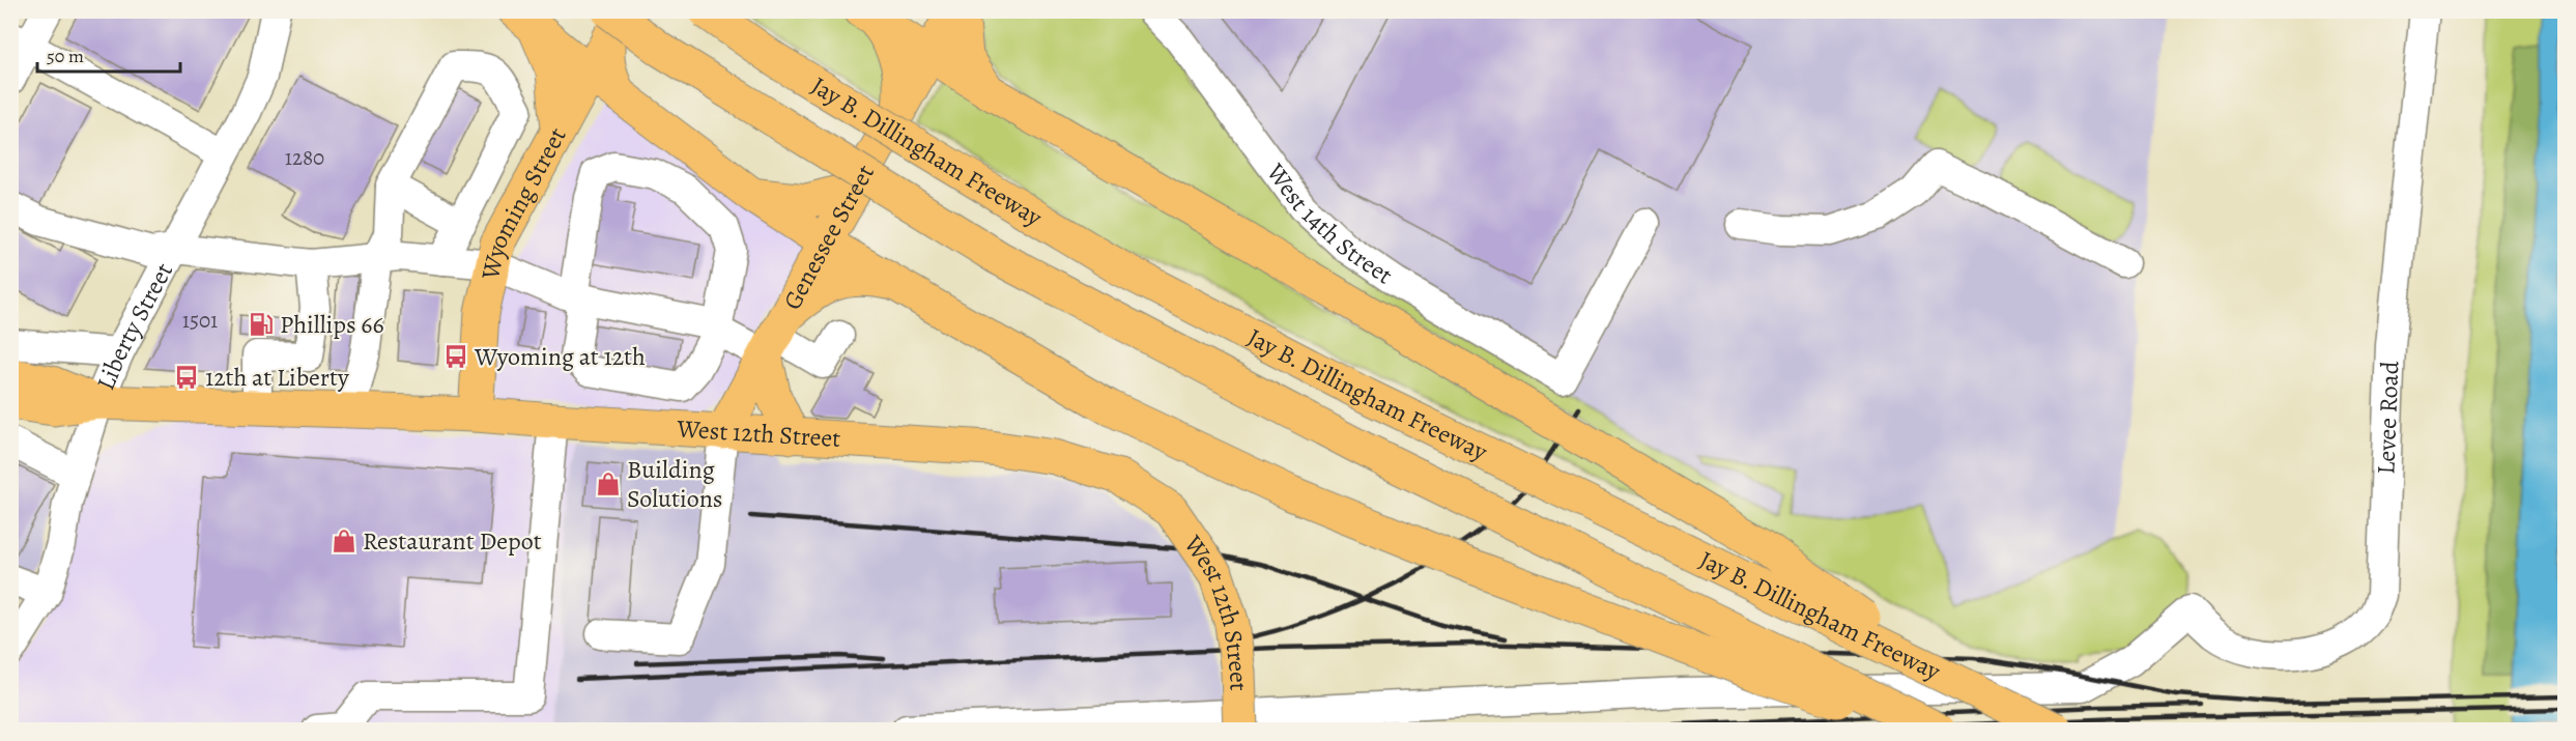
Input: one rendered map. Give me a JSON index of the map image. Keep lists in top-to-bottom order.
{
  "streets": {
    "main road": [
      "Jay B. Dillingham Freeway",
      "Wyoming Street",
      "Genessee Street",
      "West 12th Street"
    ],
    "street": ["West 14th Street", "Liberty Street", "Levee Road"]
  },
  "crossings": [
    ["Jay B. Dillingham Freeway", "Wyoming Street"],
    ["Wyoming Street", "West 12th Street"],
    ["Genessee Street", "West 12th Street"],
    ["Liberty Street", "West 12th Street"]
  ],
  "places": {
    "fuel station": ["Phillips 66"],
    "bus stop": ["Wyoming at 12th", "12th at Liberty"],
    "shop": ["Building Solutions", "Restaurant Depot"]
  },
  "house_numbers": ["1280", "1501"],
  "scale_bar": "50 m"
}
